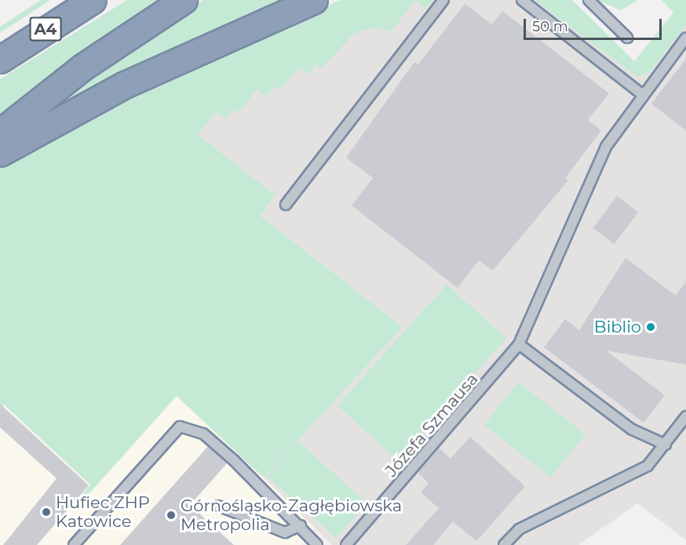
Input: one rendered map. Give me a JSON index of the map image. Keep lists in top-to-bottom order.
{
  "streets": {
    "highway": ["A4"],
    "lane": ["Józefa Szmausa"]
  },
  "places": ["Biblio", "Hufiec ZHP Katowice", "Górnośląsko-Zagłębiowska Metropolia"],
  "scale_bar": "50 m"
}
